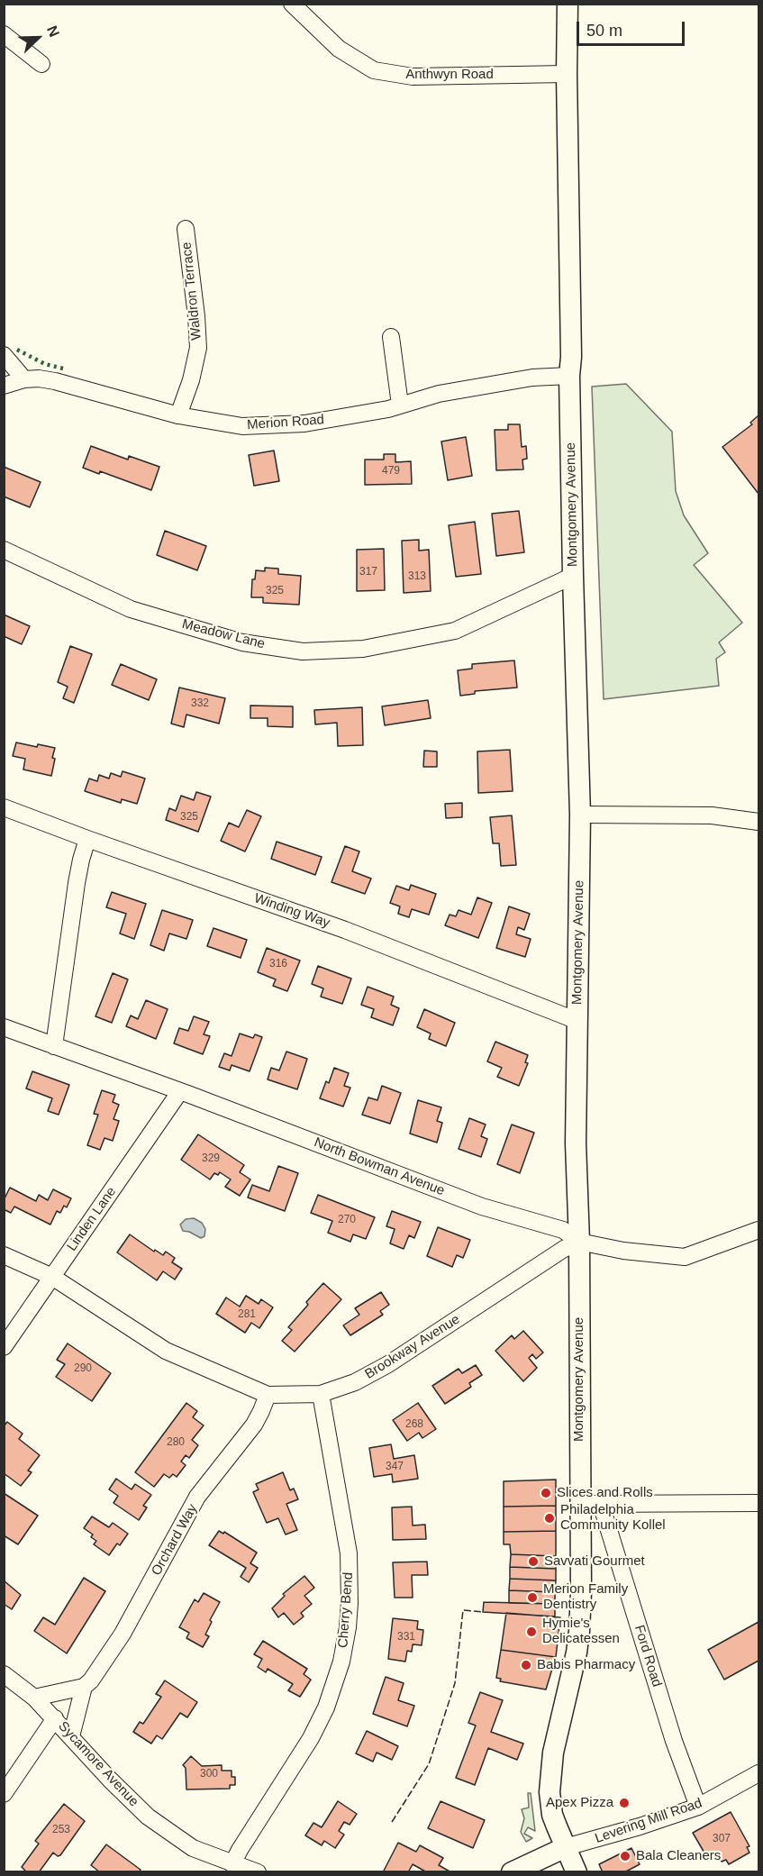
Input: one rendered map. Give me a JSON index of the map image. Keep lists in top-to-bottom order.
{
  "streets": {
    "main road": ["Montgomery Avenue"],
    "street": [
      "Anthwyn Road",
      "Waldron Terrace",
      "Merion Road",
      "Meadow Lane",
      "Winding Way",
      "North Bowman Avenue",
      "Linden Lane",
      "Brookway Avenue",
      "Orchard Way",
      "Cherry Bend",
      "Ford Road",
      "Sycamore Avenue",
      "Levering Mill Road"
    ]
  },
  "crossings": [
    ["Anthwyn Road", "Montgomery Avenue"],
    ["Waldron Terrace", "Merion Road"],
    ["Merion Road", "Montgomery Avenue"],
    ["Montgomery Avenue", "Meadow Lane"],
    ["Montgomery Avenue", "Winding Way"],
    ["Montgomery Avenue", "North Bowman Avenue"],
    ["Montgomery Avenue", "Brookway Avenue"],
    ["Montgomery Avenue", "Ford Road"],
    ["Montgomery Avenue", "Levering Mill Road"],
    ["North Bowman Avenue", "Linden Lane"],
    ["North Bowman Avenue", "Brookway Avenue"],
    ["Linden Lane", "Brookway Avenue"],
    ["Brookway Avenue", "Orchard Way"],
    ["Brookway Avenue", "Cherry Bend"],
    ["Orchard Way", "Sycamore Avenue"],
    ["Cherry Bend", "Sycamore Avenue"],
    ["Ford Road", "Levering Mill Road"]
  ],
  "places": [
    "Slices and Rolls",
    "Philadelphia Community Kollel",
    "Savvati Gourmet",
    "Merion Family Dentistry",
    "Hymie's Delicatessen",
    "Babis Pharmacy",
    "Apex Pizza",
    "Bala Cleaners"
  ],
  "house_numbers": [
    "479",
    "317",
    "313",
    "325",
    "332",
    "325",
    "316",
    "329",
    "270",
    "281",
    "290",
    "268",
    "280",
    "347",
    "331",
    "300",
    "253",
    "307"
  ],
  "scale_bar": "50 m",
  "north": "top right"
}
